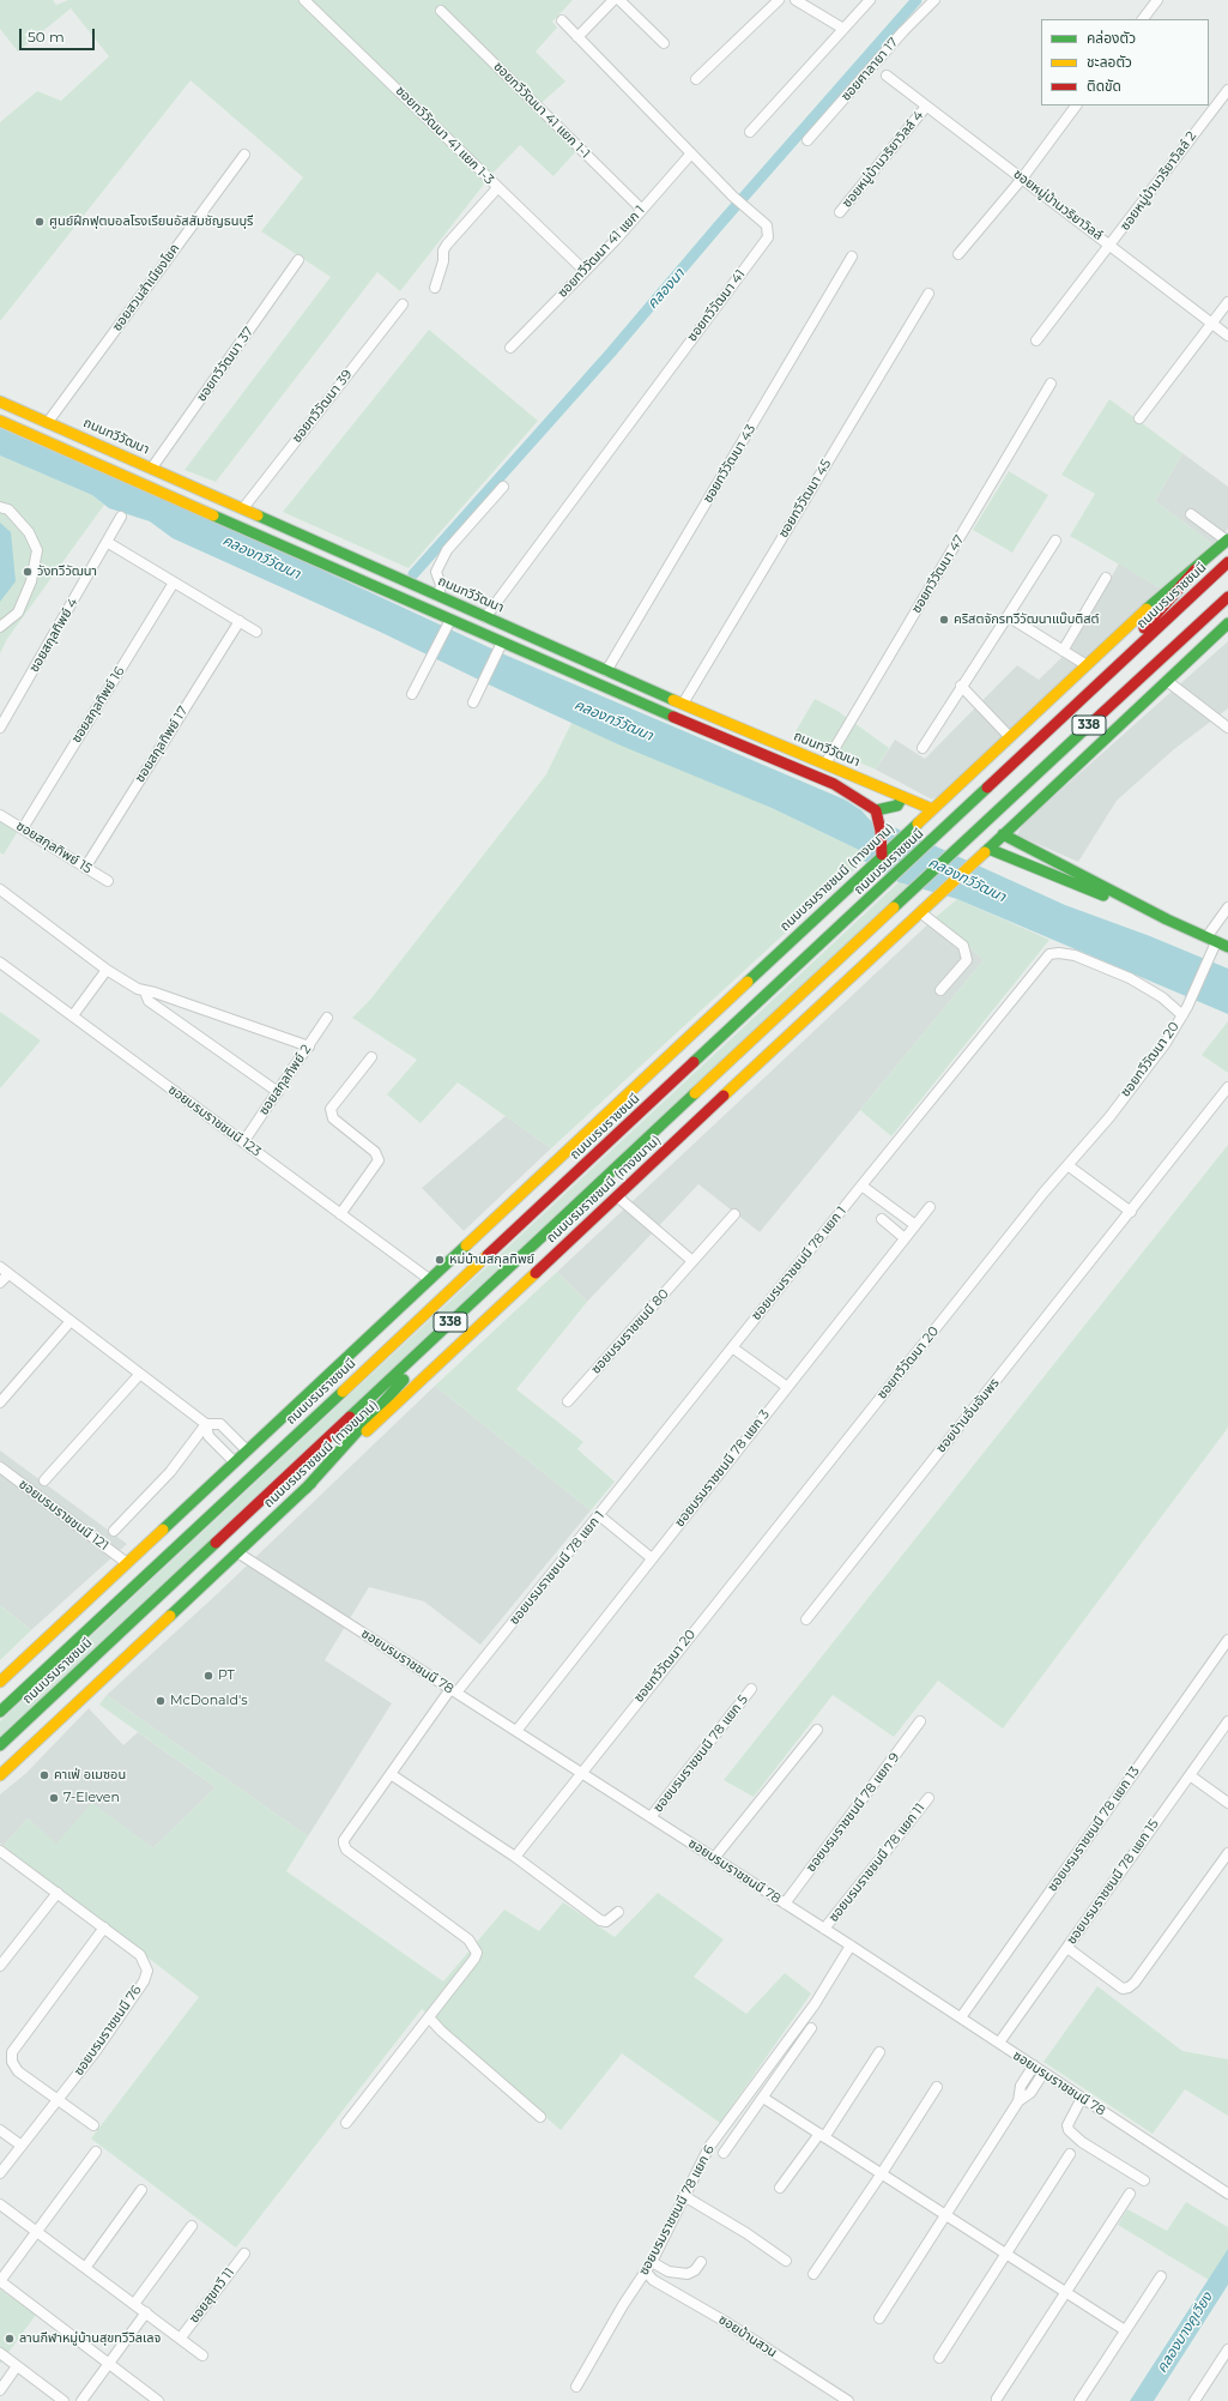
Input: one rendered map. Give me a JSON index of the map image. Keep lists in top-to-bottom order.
{
  "streets": {
    "main road": [
      "ถนนทวีวัฒนา",
      "ถนนบรมราชชนนี",
      "338",
      "ถนนบรมราชชนนี (ทางขนาน)"
    ],
    "street": [
      "ซอยศาลายา 17",
      "ซอยทวีวัฒนา 41 แยก 1-1",
      "ซอยทวีวัฒนา 41 แยก 1-3",
      "ซอยหมู่บ้านวริยาวิลล์ 4",
      "ซอยหมู่บ้านวริยาวิลล์ 2",
      "ซอยหมู่บ้านวริยาวิลล์",
      "ซอยทวีวัฒนา 41 แยก 1",
      "ซอยสวนสำเนียงโชค",
      "ซอยทวีวัฒนา 41",
      "ซอยทวีวัฒนา 37",
      "ซอยทวีวัฒนา 39",
      "ซอยทวีวัฒนา 43",
      "ซอยทวีวัฒนา 45",
      "ซอยทวีวัฒนา 47",
      "ซอยสกุลทิพย์ 4",
      "ซอยสกุลทิพย์ 16",
      "ซอยสกุลทิพย์ 17",
      "ซอยสกุลทิพย์ 15",
      "ซอยทวีวัฒนา 20",
      "ซอยสกุลทิพย์ 2",
      "ซอยบรมราชชนนี 123",
      "ซอยบรมราชชนนี 78 แยก 1",
      "ซอยบรมราชชนนี 80",
      "ซอยบ้านอิ่มอัมพร",
      "ซอยบรมราชชนนี 78 แยก 3",
      "ซอยบรมราชชนนี 121",
      "ซอยบรมราชชนนี 78",
      "ซอยบรมราชชนนี 78 แยก 5",
      "ซอยบรมราชชนนี 78 แยก 9",
      "ซอยบรมราชชนนี 78 แยก 13",
      "ซอยบรมราชชนนี 78 แยก 11",
      "ซอยบรมราชชนนี 78 แยก 15",
      "ซอยบรมราชชนนี 76",
      "ซอยบรมราชชนนี 78 แยก 6",
      "ซอยสุขทวี 11",
      "ซอยบ้านสวน"
    ]
  },
  "crossings": [
    ["ซอยทวีวัฒนา 41 แยก 1-1", "ซอยทวีวัฒนา 41 แยก 1"],
    ["ซอยทวีวัฒนา 41 แยก 1-3", "ซอยทวีวัฒนา 41 แยก 1"],
    ["ซอยหมู่บ้านวริยาวิลล์ 4", "ซอยหมู่บ้านวริยาวิลล์"],
    ["ซอยหมู่บ้านวริยาวิลล์ 2", "ซอยหมู่บ้านวริยาวิลล์"],
    ["ซอยทวีวัฒนา 41 แยก 1", "ซอยทวีวัฒนา 41"],
    ["ซอยสวนสำเนียงโชค", "ถนนทวีวัฒนา"],
    ["ซอยทวีวัฒนา 41", "ถนนทวีวัฒนา"],
    ["ซอยทวีวัฒนา 37", "ถนนทวีวัฒนา"],
    ["ซอยทวีวัฒนา 39", "ถนนทวีวัฒนา"],
    ["ถนนทวีวัฒนา", "ซอยทวีวัฒนา 43"],
    ["ถนนทวีวัฒนา", "ซอยทวีวัฒนา 45"],
    ["ถนนทวีวัฒนา", "ซอยทวีวัฒนา 47"],
    ["ถนนทวีวัฒนา", "ถนนบรมราชชนนี (ทางขนาน)"],
    ["ถนนบรมราชชนนี", "ถนนบรมราชชนนี (ทางขนาน)"],
    ["ซอยสกุลทิพย์ 16", "ซอยสกุลทิพย์ 15"],
    ["ซอยสกุลทิพย์ 17", "ซอยสกุลทิพย์ 15"],
    ["ถนนบรมราชชนนี (ทางขนาน)", "ซอยบรมราชชนนี 123"],
    ["ถนนบรมราชชนนี (ทางขนาน)", "ซอยบรมราชชนนี 121"],
    ["ถนนบรมราชชนนี (ทางขนาน)", "ซอยบรมราชชนนี 78"],
    ["ซอยทวีวัฒนา 20", "ซอยบรมราชชนนี 78 แยก 1"],
    ["ซอยทวีวัฒนา 20", "ซอยบรมราชชนนี 78"],
    ["ซอยสกุลทิพย์ 2", "ซอยบรมราชชนนี 123"],
    ["ซอยบรมราชชนนี 78 แยก 1", "ซอยบรมราชชนนี 78"],
    ["ซอยบรมราชชนนี 78 แยก 3", "ซอยบรมราชชนนี 78"],
    ["ซอยบรมราชชนนี 78", "ซอยบรมราชชนนี 78 แยก 5"],
    ["ซอยบรมราชชนนี 78", "ซอยบรมราชชนนี 78 แยก 9"],
    ["ซอยบรมราชชนนี 78", "ซอยบรมราชชนนี 78 แยก 13"],
    ["ซอยบรมราชชนนี 78", "ซอยบรมราชชนนี 78 แยก 11"],
    ["ซอยบรมราชชนนี 78", "ซอยบรมราชชนนี 78 แยก 15"],
    ["ซอยบรมราชชนนี 78", "ซอยบรมราชชนนี 78 แยก 6"],
    ["ซอยบรมราชชนนี 78 แยก 6", "ซอยบ้านสวน"]
  ],
  "water": ["คลองนา", "คลองทวีวัฒนา", "คลองบางคูเวียง"],
  "places": [
    "ศูนย์ฝึกฟุตบอลโรงเรียนอัสสัมชัญธนบุรี",
    "วังทวีวัฒนา",
    "คริสตจักรทวีวัฒนาแบ๊บติสต์",
    "หม่บ้านสกุลทิพย์",
    "PT",
    "McDonald's",
    "คาเฟ่ อเมซอน",
    "7-Eleven",
    "ลานกีฬาหมู่บ้านสุขทวีวิลเลจ"
  ],
  "legend": ["คล่องตัว", "ชะลอตัว", "ติดขัด"],
  "scale_bar": "50 m"
}
